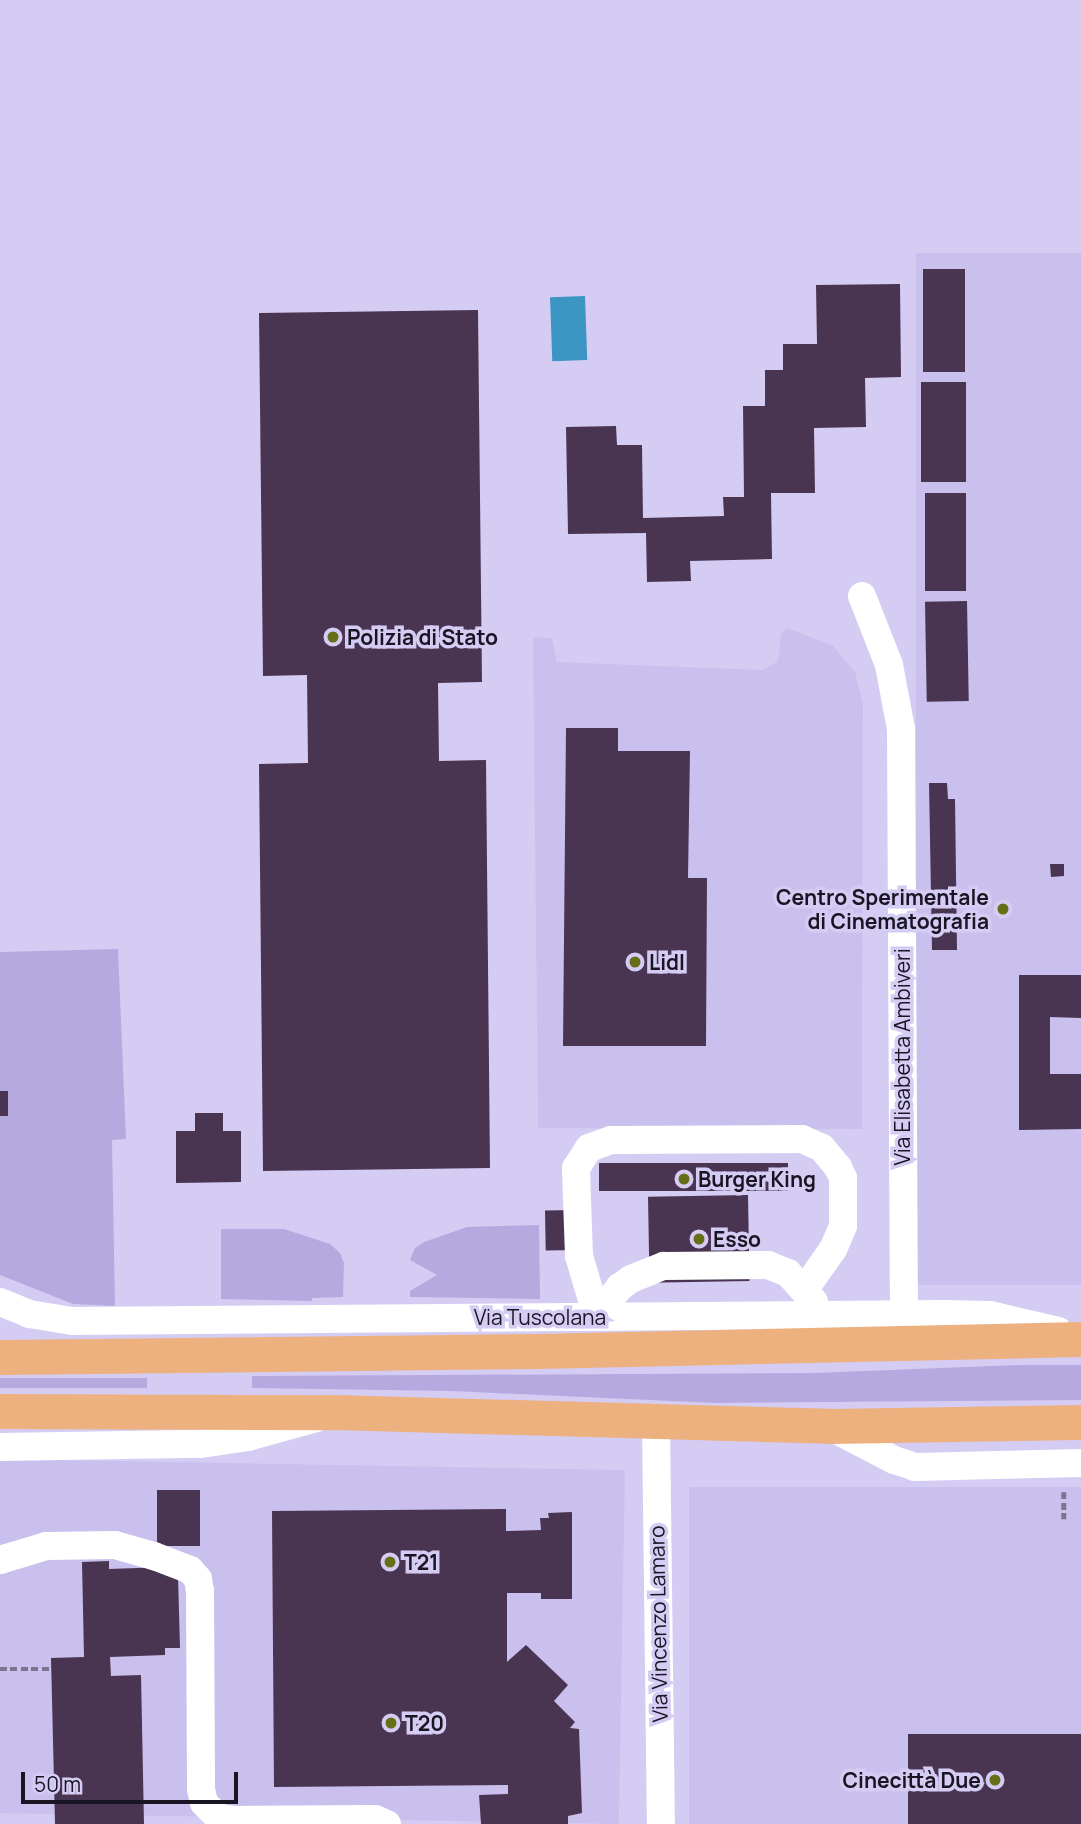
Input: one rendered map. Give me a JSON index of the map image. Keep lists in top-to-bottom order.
{
  "streets": {
    "main road": ["Via Tuscolana"],
    "street": ["Via Elisabetta Ambiveri", "Via Vincenzo Lamaro"]
  },
  "crossings": [
    ["Via Elisabetta Ambiveri", "Via Tuscolana"]
  ],
  "places": [
    "Polizia di Stato",
    "Centro Sperimentale di Cinematografia",
    "Lidl",
    "Burger King",
    "Esso",
    "T21",
    "T20",
    "Cinecittà Due"
  ],
  "scale_bar": "50 m"
}
